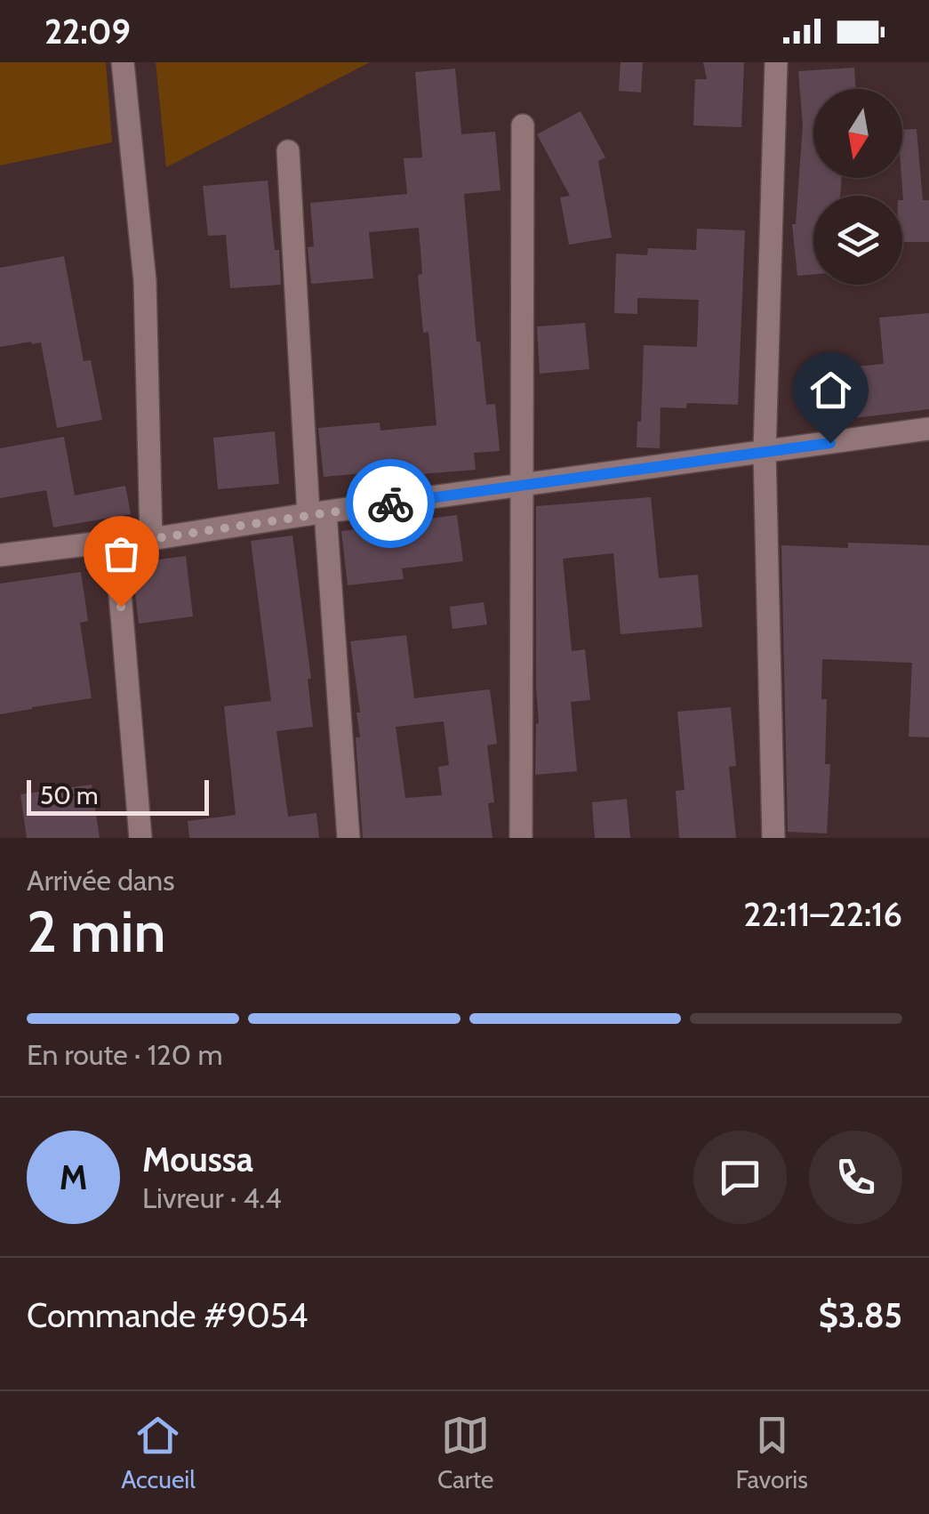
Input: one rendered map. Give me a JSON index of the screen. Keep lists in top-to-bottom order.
{
  "scale_bar": "50 m",
  "north": "bottom",
  "page": {
    "status": "22:09",
    "scale": "50 m",
    "heading": ["2 min", "Arrivée dans", "22:11–22:16"],
    "panel": [
      "Moussa",
      "Livreur · 4.4",
      "Commande #9054",
      "$3.85"
    ],
    "bar": "En route · 120 m",
    "round": "M",
    "tabs": ["Accueil", "Carte", "Favoris"]
  }
}
